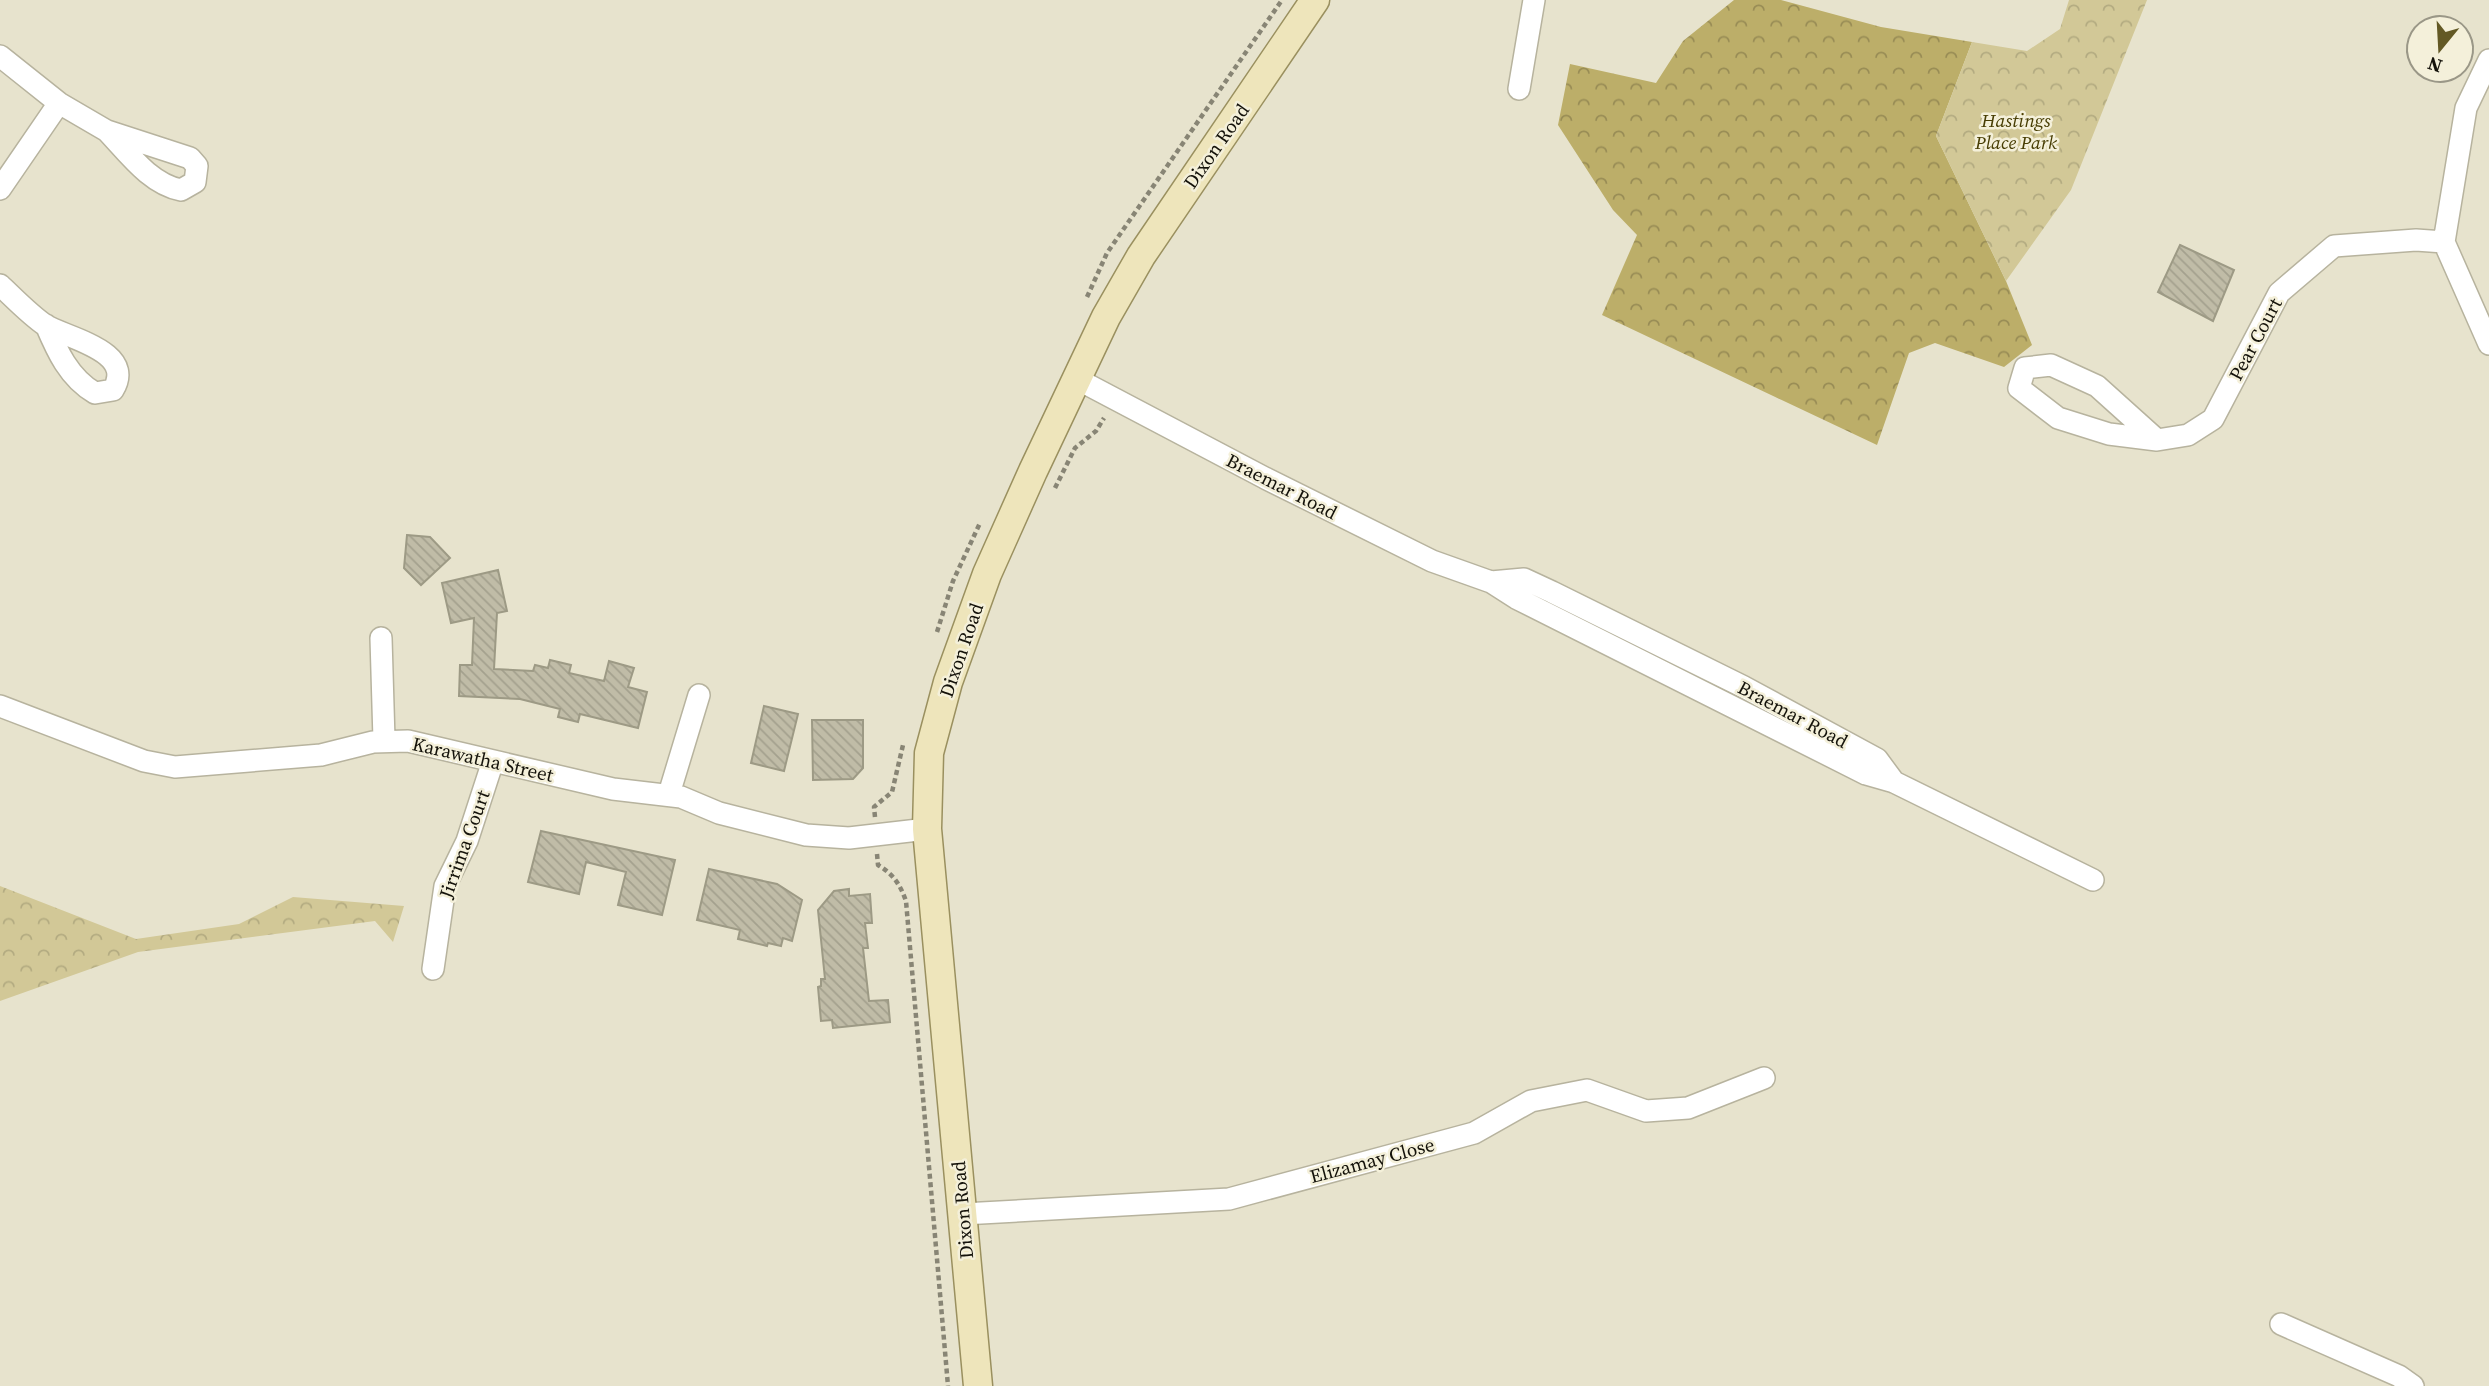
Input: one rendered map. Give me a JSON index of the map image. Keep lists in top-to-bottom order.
{
  "streets": {
    "main road": ["Dixon Road"],
    "street": [
      "Pear Court",
      "Braemar Road",
      "Karawatha Street",
      "Jirrima Court",
      "Elizamay Close"
    ]
  },
  "crossings": [
    ["Dixon Road", "Braemar Road"],
    ["Dixon Road", "Karawatha Street"],
    ["Dixon Road", "Elizamay Close"],
    ["Karawatha Street", "Jirrima Court"]
  ],
  "parks": ["Hastings Place Park"],
  "north": "bottom"
}
